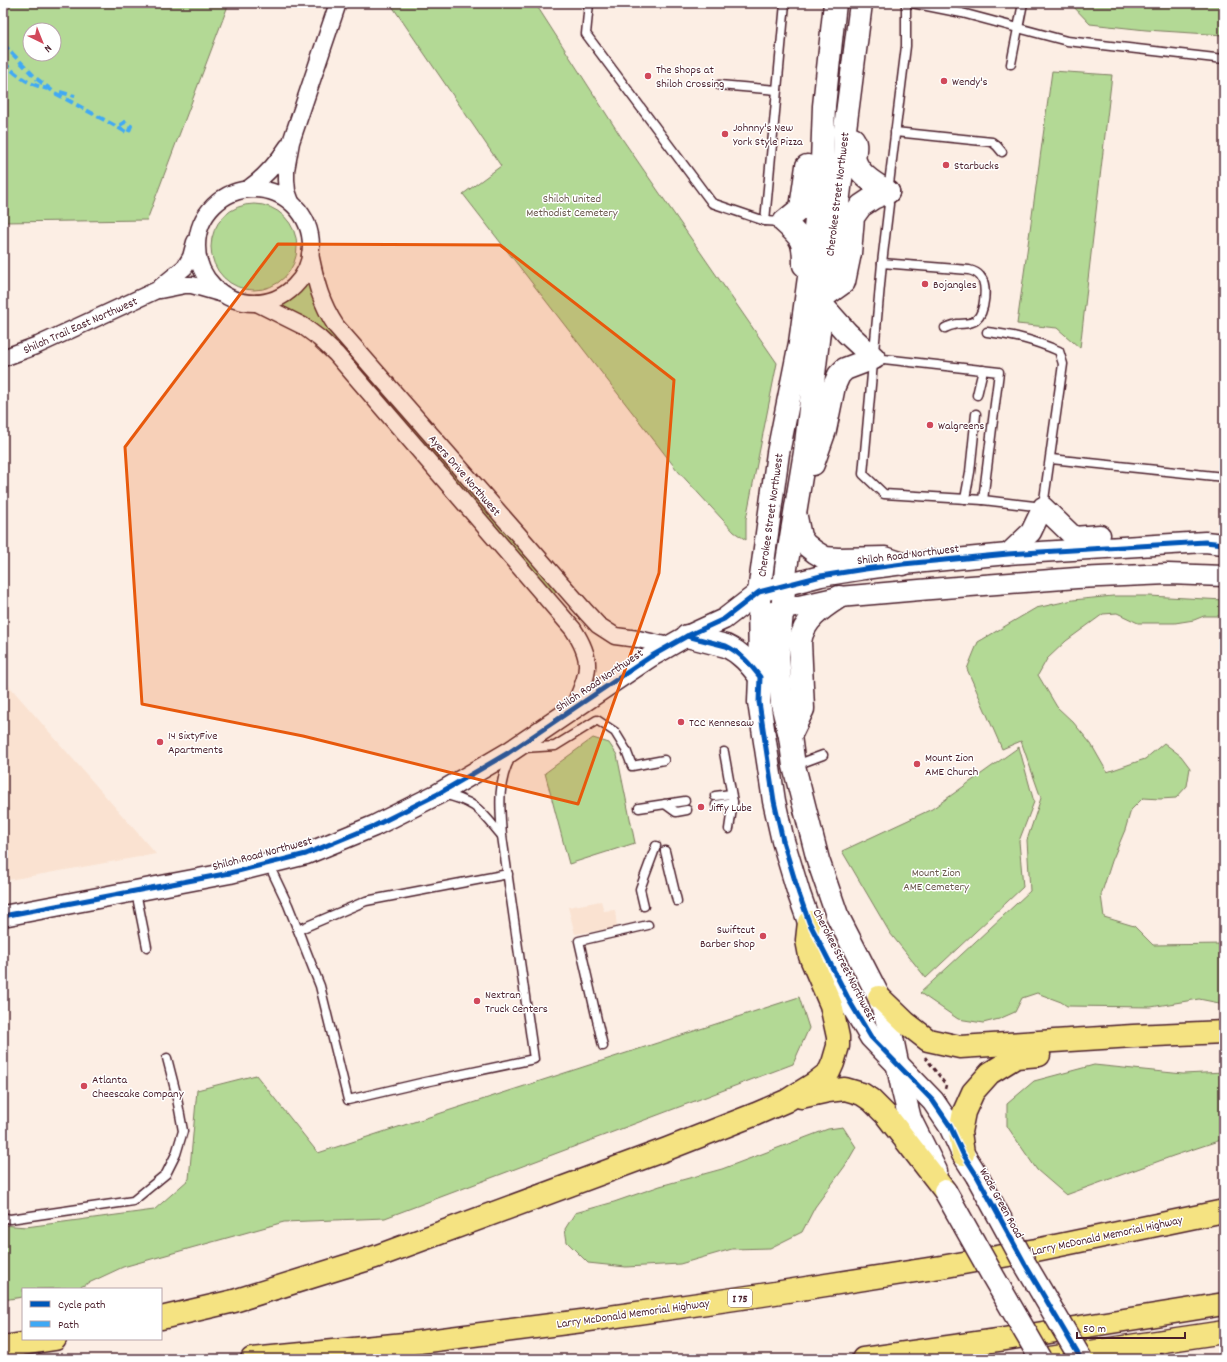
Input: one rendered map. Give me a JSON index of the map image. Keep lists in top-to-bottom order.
{
  "streets": {
    "highway": ["Larry McDonald Memorial Highway", "I 75"],
    "main road": ["Cherokee Street Northwest", "Wade Green Road"],
    "street": ["Shiloh Trail East Northwest", "Ayers Drive Northwest", "Shiloh Road Northwest"]
  },
  "crossings": [
    ["Cherokee Street Northwest", "Shiloh Road Northwest"],
    ["Cherokee Street Northwest", "Wade Green Road"],
    ["Shiloh Trail East Northwest", "Ayers Drive Northwest"],
    ["Ayers Drive Northwest", "Shiloh Road Northwest"]
  ],
  "parks": ["Shiloh United Methodist Cemetery", "Mount Zion AME Cemetery"],
  "places": [
    "The Shops at Shiloh Crossing",
    "Wendy's",
    "Johnny's New York Style Pizza",
    "Starbucks",
    "Bojangles",
    "Walgreens",
    "TCC Kennesaw",
    "14 SixtyFive Apartments",
    "Mount Zion AME Church",
    "Jiffy Lube",
    "Swiftcut Barber Shop",
    "Nextran Truck Centers",
    "Atlanta Cheescake Company"
  ],
  "legend": ["Cycle path", "Path"],
  "scale_bar": "50 m",
  "north": "bottom right"
}
